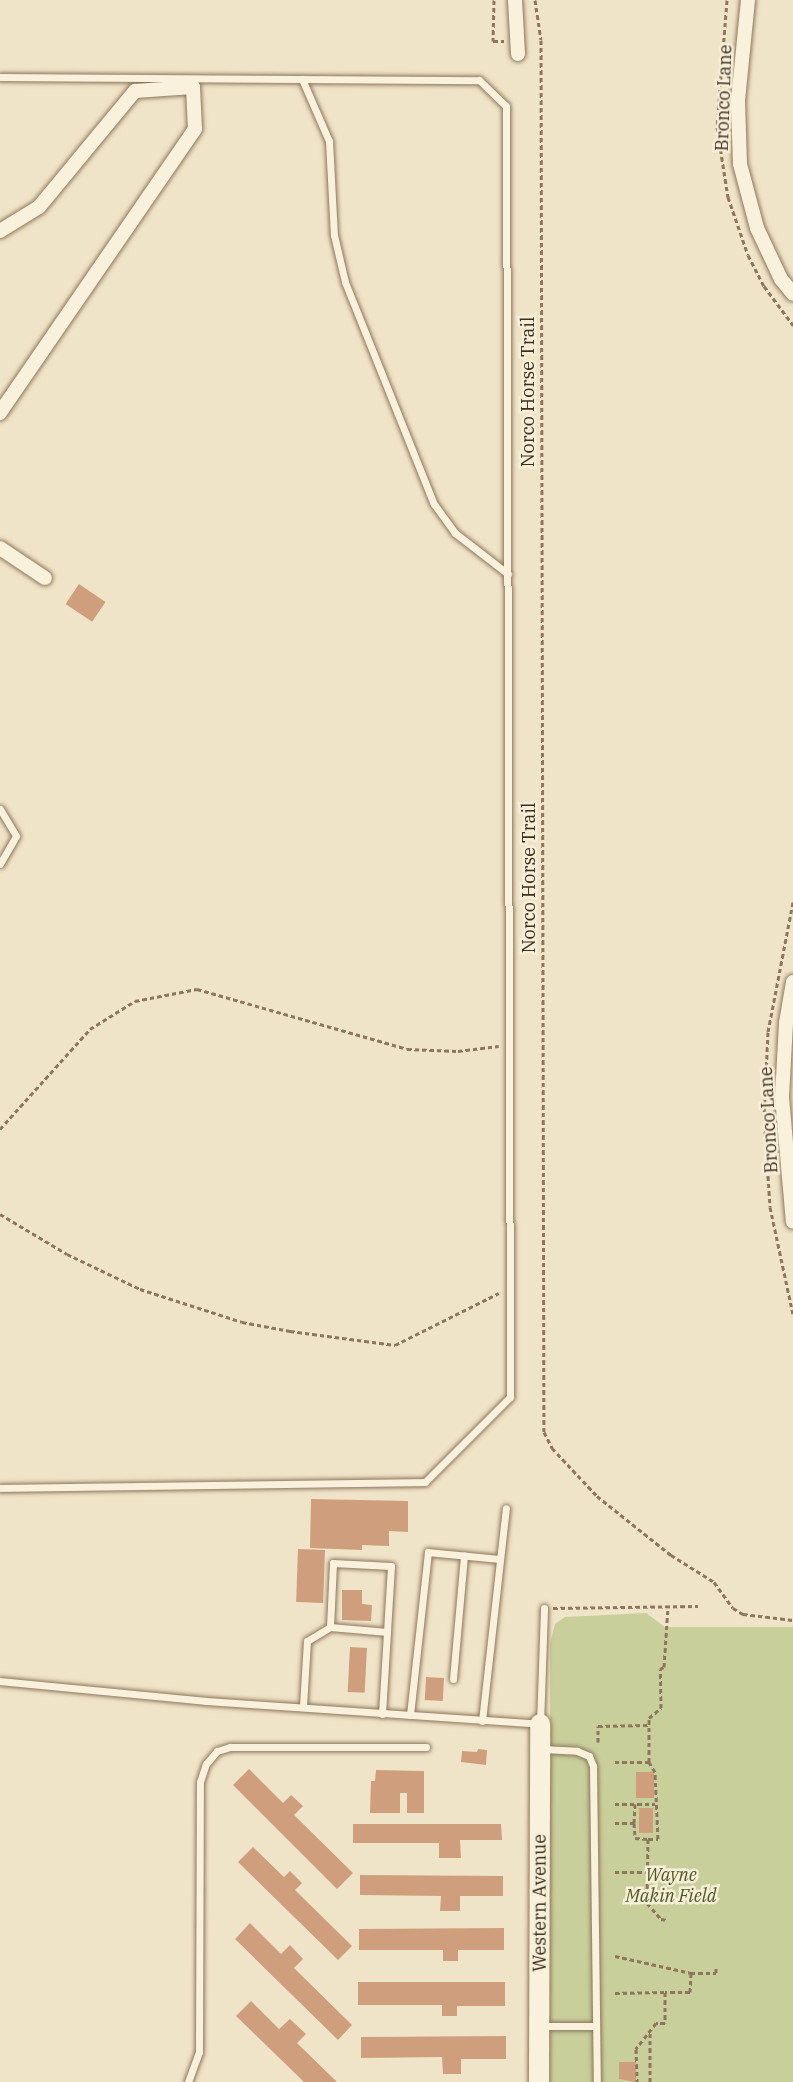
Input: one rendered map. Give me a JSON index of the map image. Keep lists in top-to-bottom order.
{
  "streets": {
    "street": ["Bronco Lane", "Western Avenue"],
    "path": ["Norco Horse Trail"]
  },
  "parks": ["Wayne Makin Field"]
}
